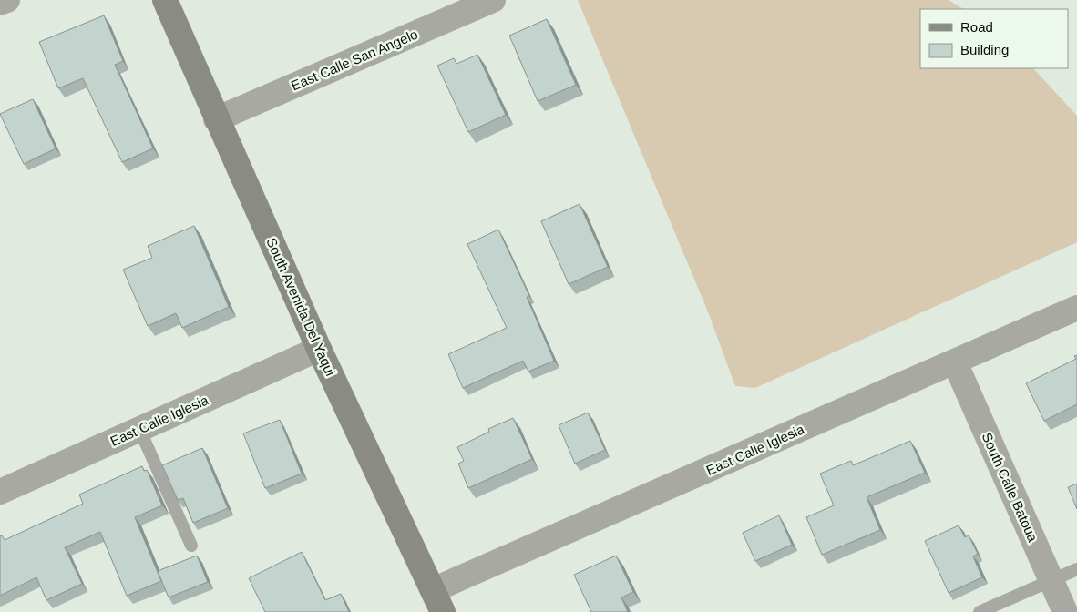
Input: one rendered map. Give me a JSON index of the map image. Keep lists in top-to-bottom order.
{
  "streets": {
    "street": [
      "East Calle San Angelo",
      "South Avenida Del Yaqui",
      "East Calle Iglesia",
      "South Calle Batoua"
    ]
  },
  "crossings": [
    ["East Calle San Angelo", "South Avenida Del Yaqui"],
    ["South Avenida Del Yaqui", "East Calle Iglesia"],
    ["East Calle Iglesia", "South Calle Batoua"]
  ],
  "legend": ["Road", "Building"]
}
